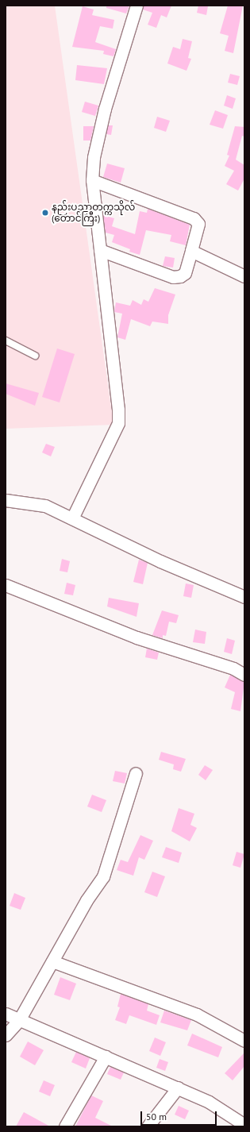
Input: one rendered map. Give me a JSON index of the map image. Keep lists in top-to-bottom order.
{
  "places": ["နည်းပညာတက္ကသိုလ် (တောင်ကြီး)"],
  "scale_bar": "50 m"
}
